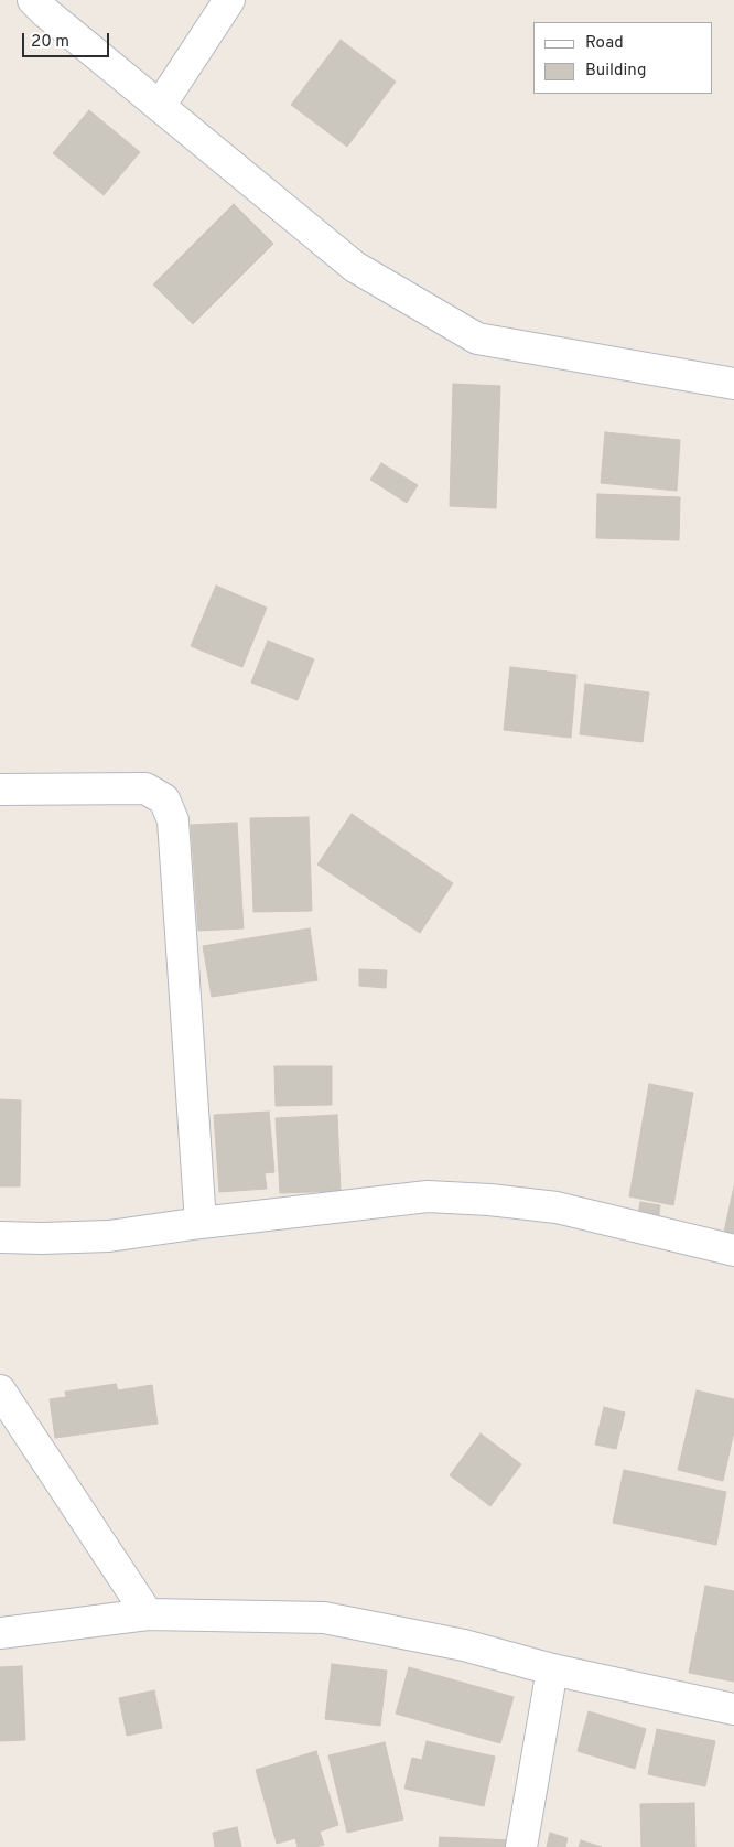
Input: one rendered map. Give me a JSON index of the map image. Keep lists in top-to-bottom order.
{
  "legend": ["Road", "Building"],
  "scale_bar": "20 m"
}
